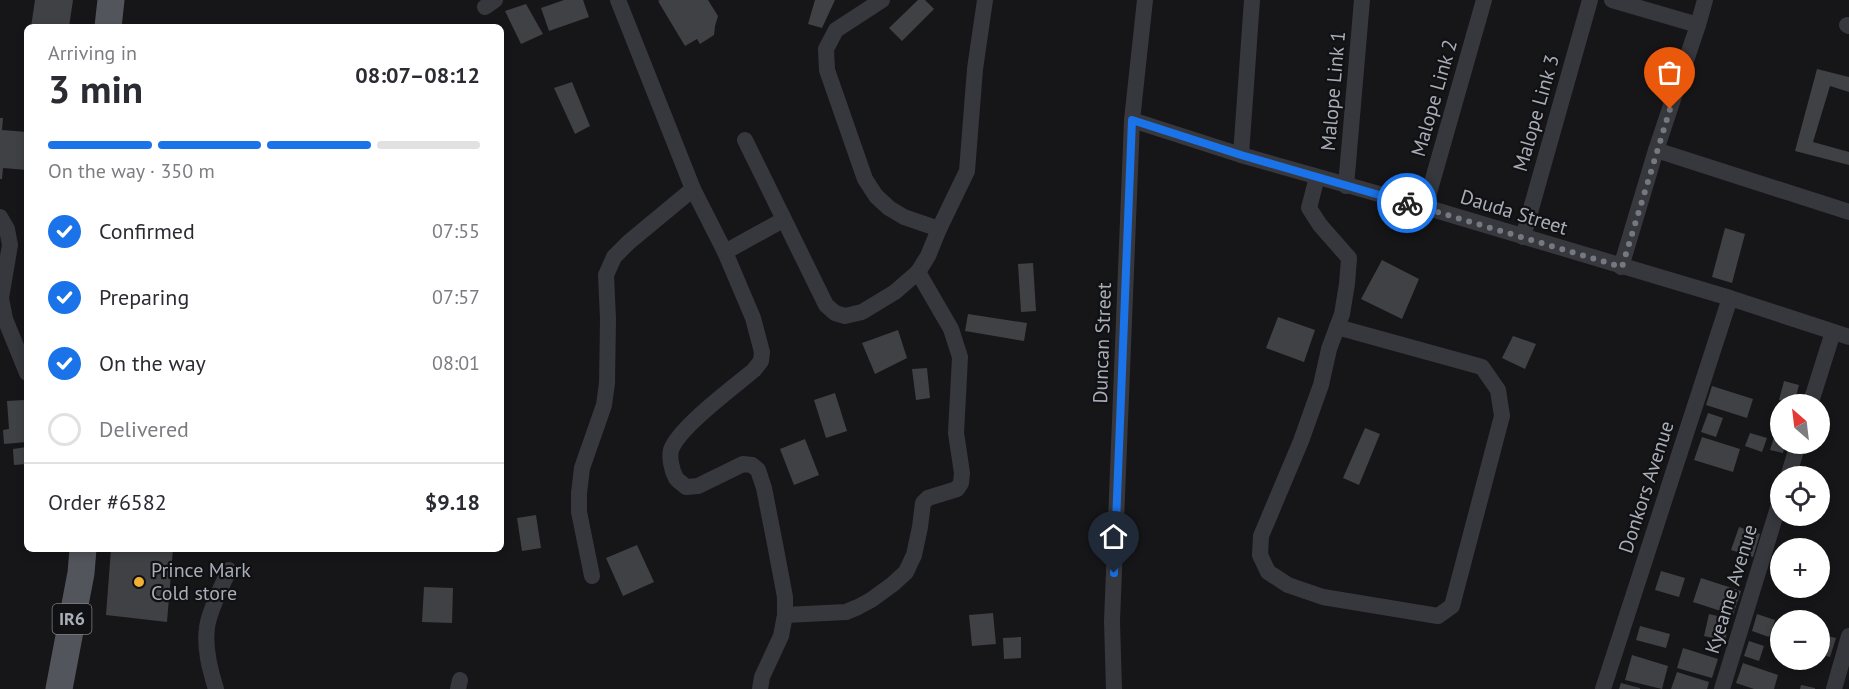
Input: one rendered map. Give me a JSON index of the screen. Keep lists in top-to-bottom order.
{
  "streets": {
    "main road": ["IR6"],
    "street": [
      "Malope Link 1",
      "Malope Link 2",
      "Malope Link 3",
      "Dauda Street",
      "Duncan Street",
      "Donkors Avenue",
      "Kyeame Avenue"
    ]
  },
  "crossings": [
    ["Malope Link 1", "Dauda Street"],
    ["Malope Link 2", "Dauda Street"],
    ["Malope Link 3", "Dauda Street"],
    ["Dauda Street", "Duncan Street"],
    ["Dauda Street", "Donkors Avenue"]
  ],
  "places": ["Prince Mark Cold store"],
  "north": "top left",
  "page": {
    "heading": ["3 min", "Arriving in", "08:07–08:12"],
    "panel": ["Order #6582", "$9.18"],
    "bar": "On the way · 350 m",
    "list": [
      ["Confirmed", "07:55"],
      ["Preparing", "07:57"],
      ["On the way", "08:01"],
      "Delivered"
    ],
    "map_buttons": ["+", "−"]
  }
}
